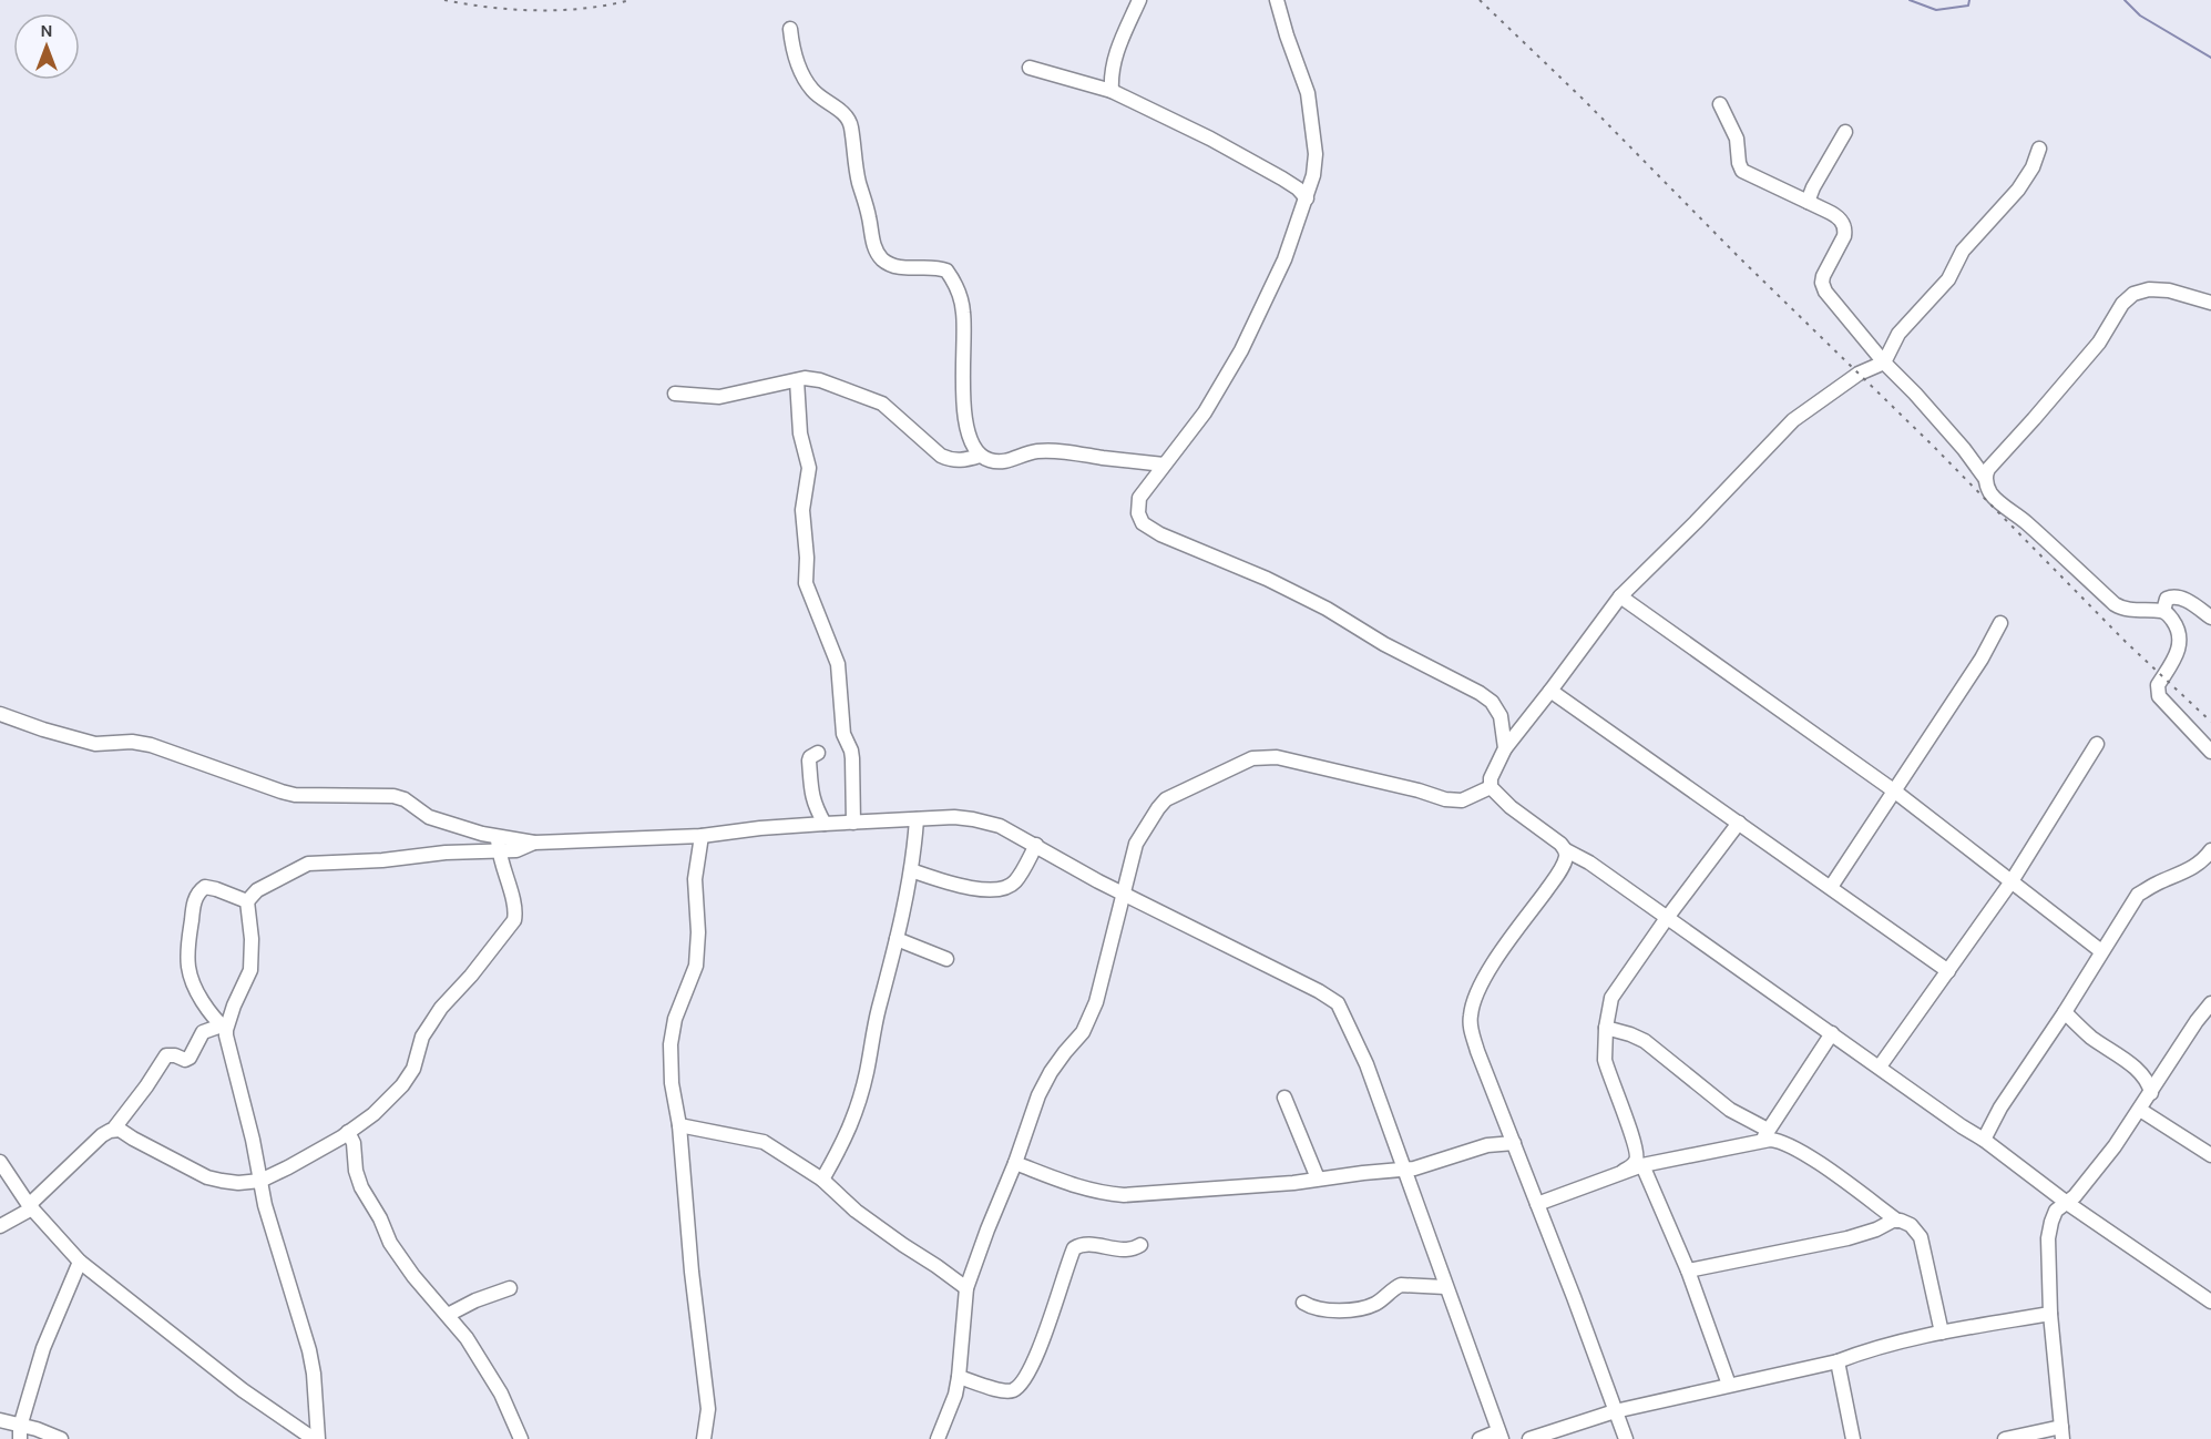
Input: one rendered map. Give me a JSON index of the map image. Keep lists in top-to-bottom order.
{
  "north": "top"
}
